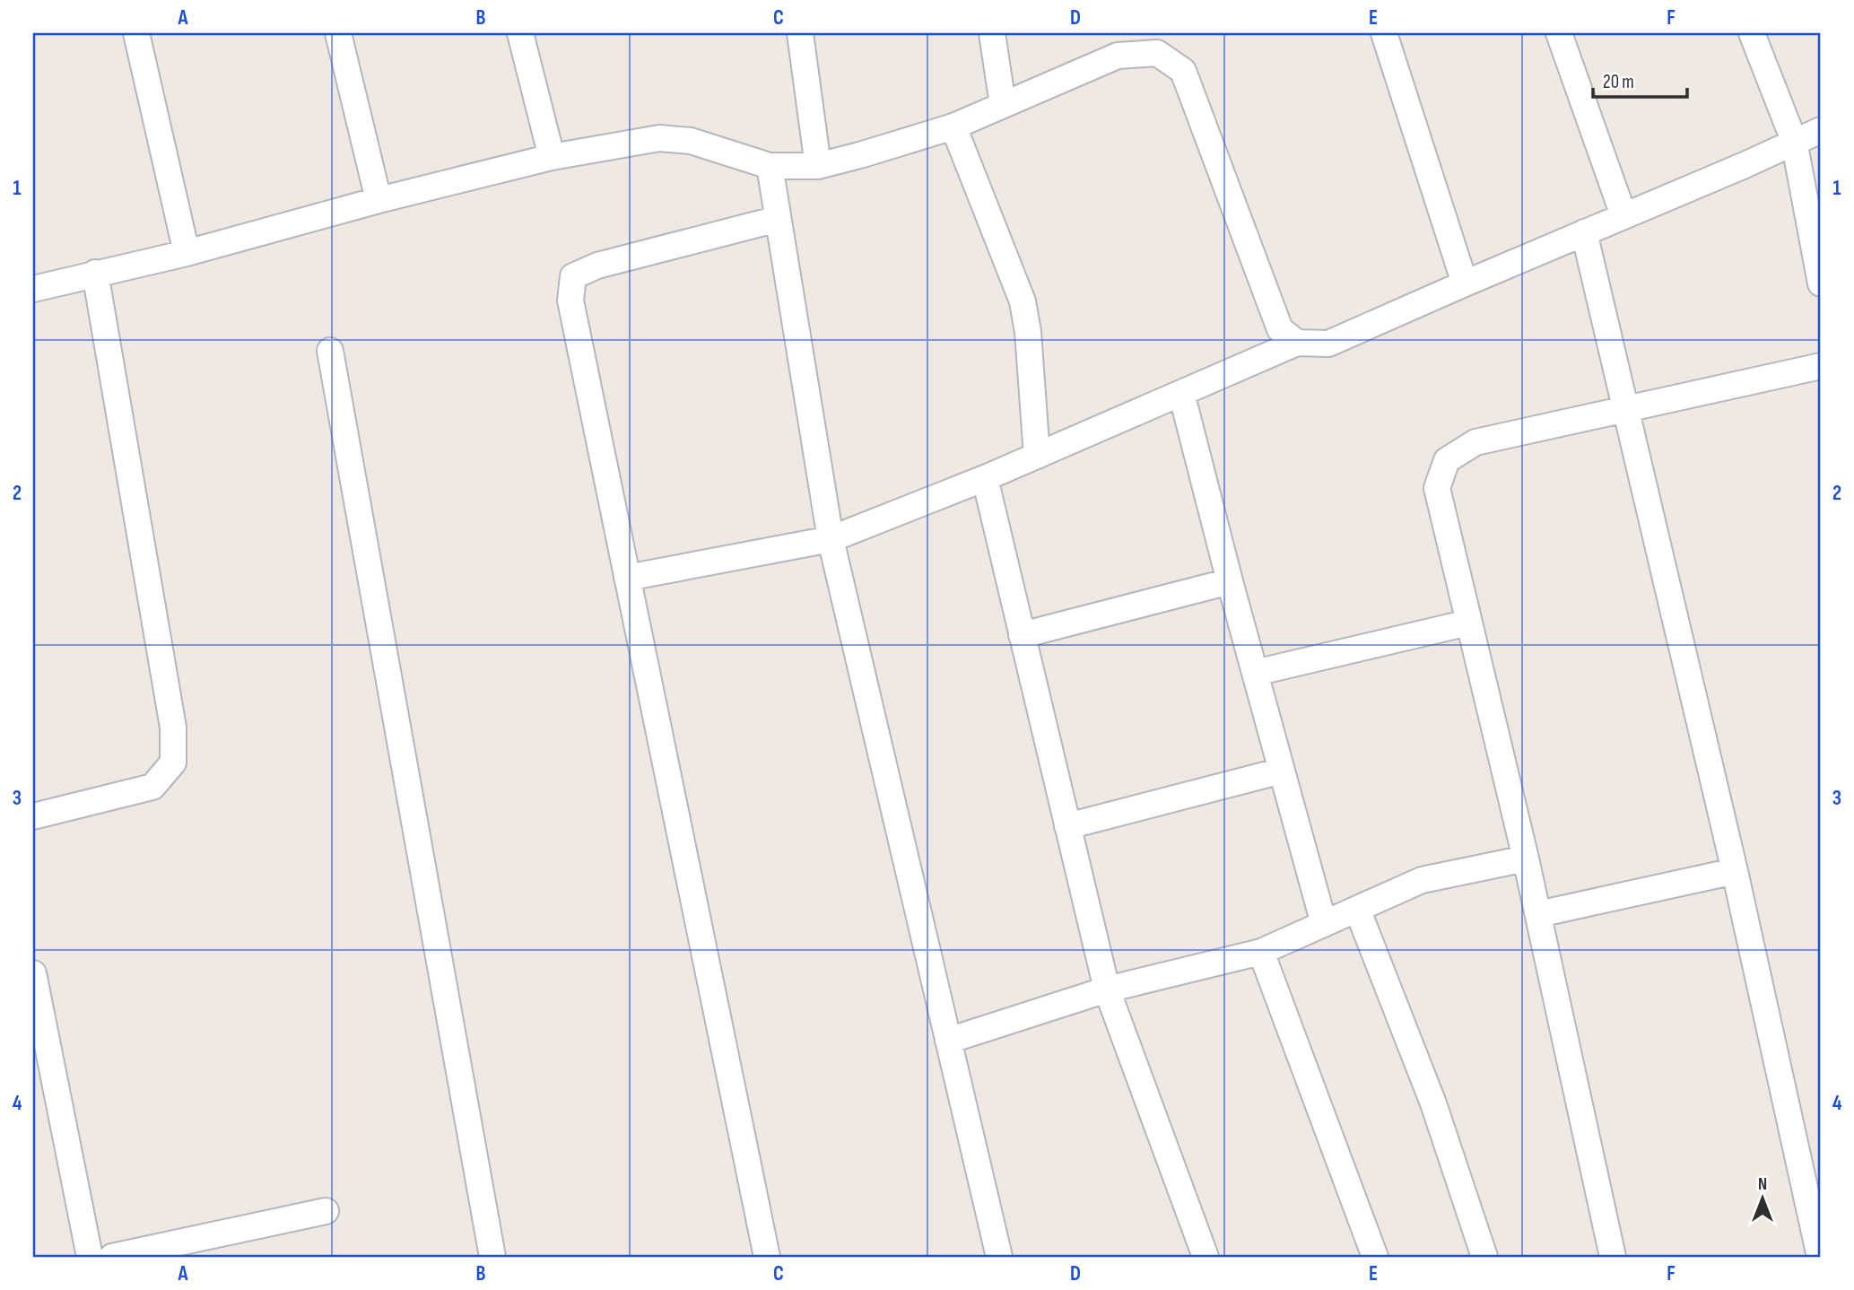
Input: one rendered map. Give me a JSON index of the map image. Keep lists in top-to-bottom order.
{
  "scale_bar": "20 m",
  "north": "top",
  "grid": {
    "columns": [
      "A",
      "B",
      "C",
      "D",
      "E",
      "F"
    ],
    "rows": [
      "1",
      "2",
      "3",
      "4"
    ]
  }
}
